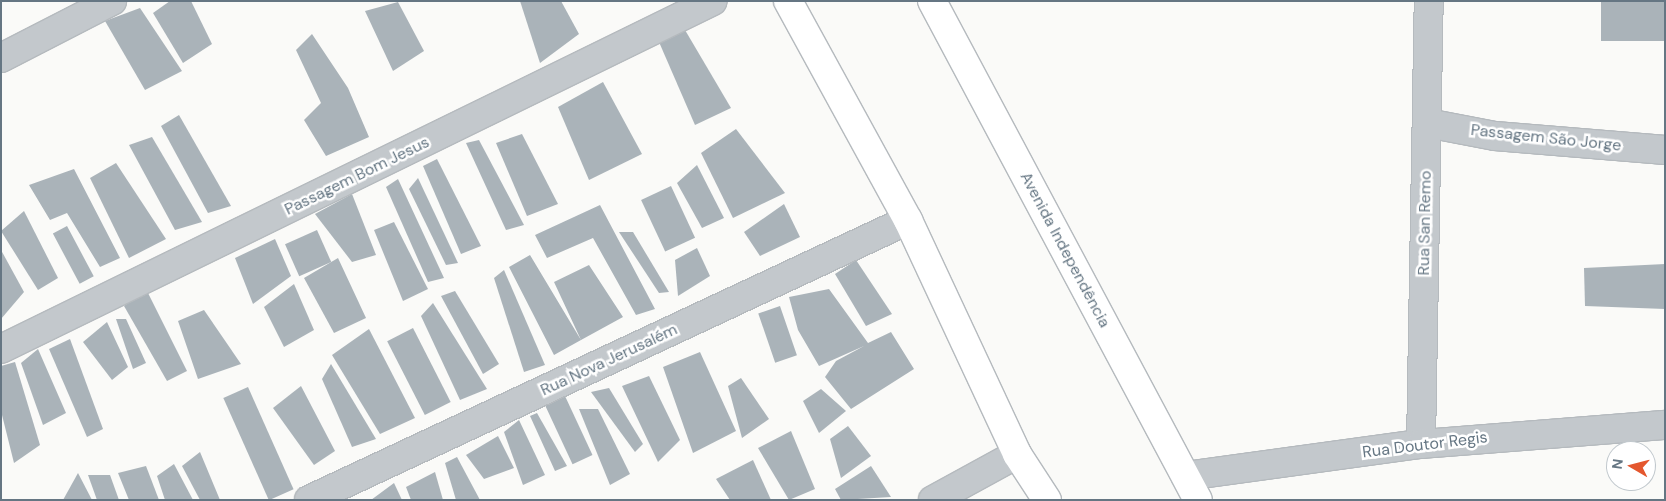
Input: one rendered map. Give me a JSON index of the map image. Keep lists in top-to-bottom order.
{
  "streets": {
    "main road": ["Avenida Independência"],
    "street": [
      "Passagem São Jorge",
      "Passagem Bom Jesus",
      "Rua San Remo",
      "Rua Nova Jerusalém",
      "Rua Doutor Regis"
    ]
  },
  "crossings": [
    ["Passagem São Jorge", "Rua San Remo"],
    ["Rua San Remo", "Rua Doutor Regis"],
    ["Avenida Independência", "Rua Doutor Regis"]
  ],
  "north": "left"
}
